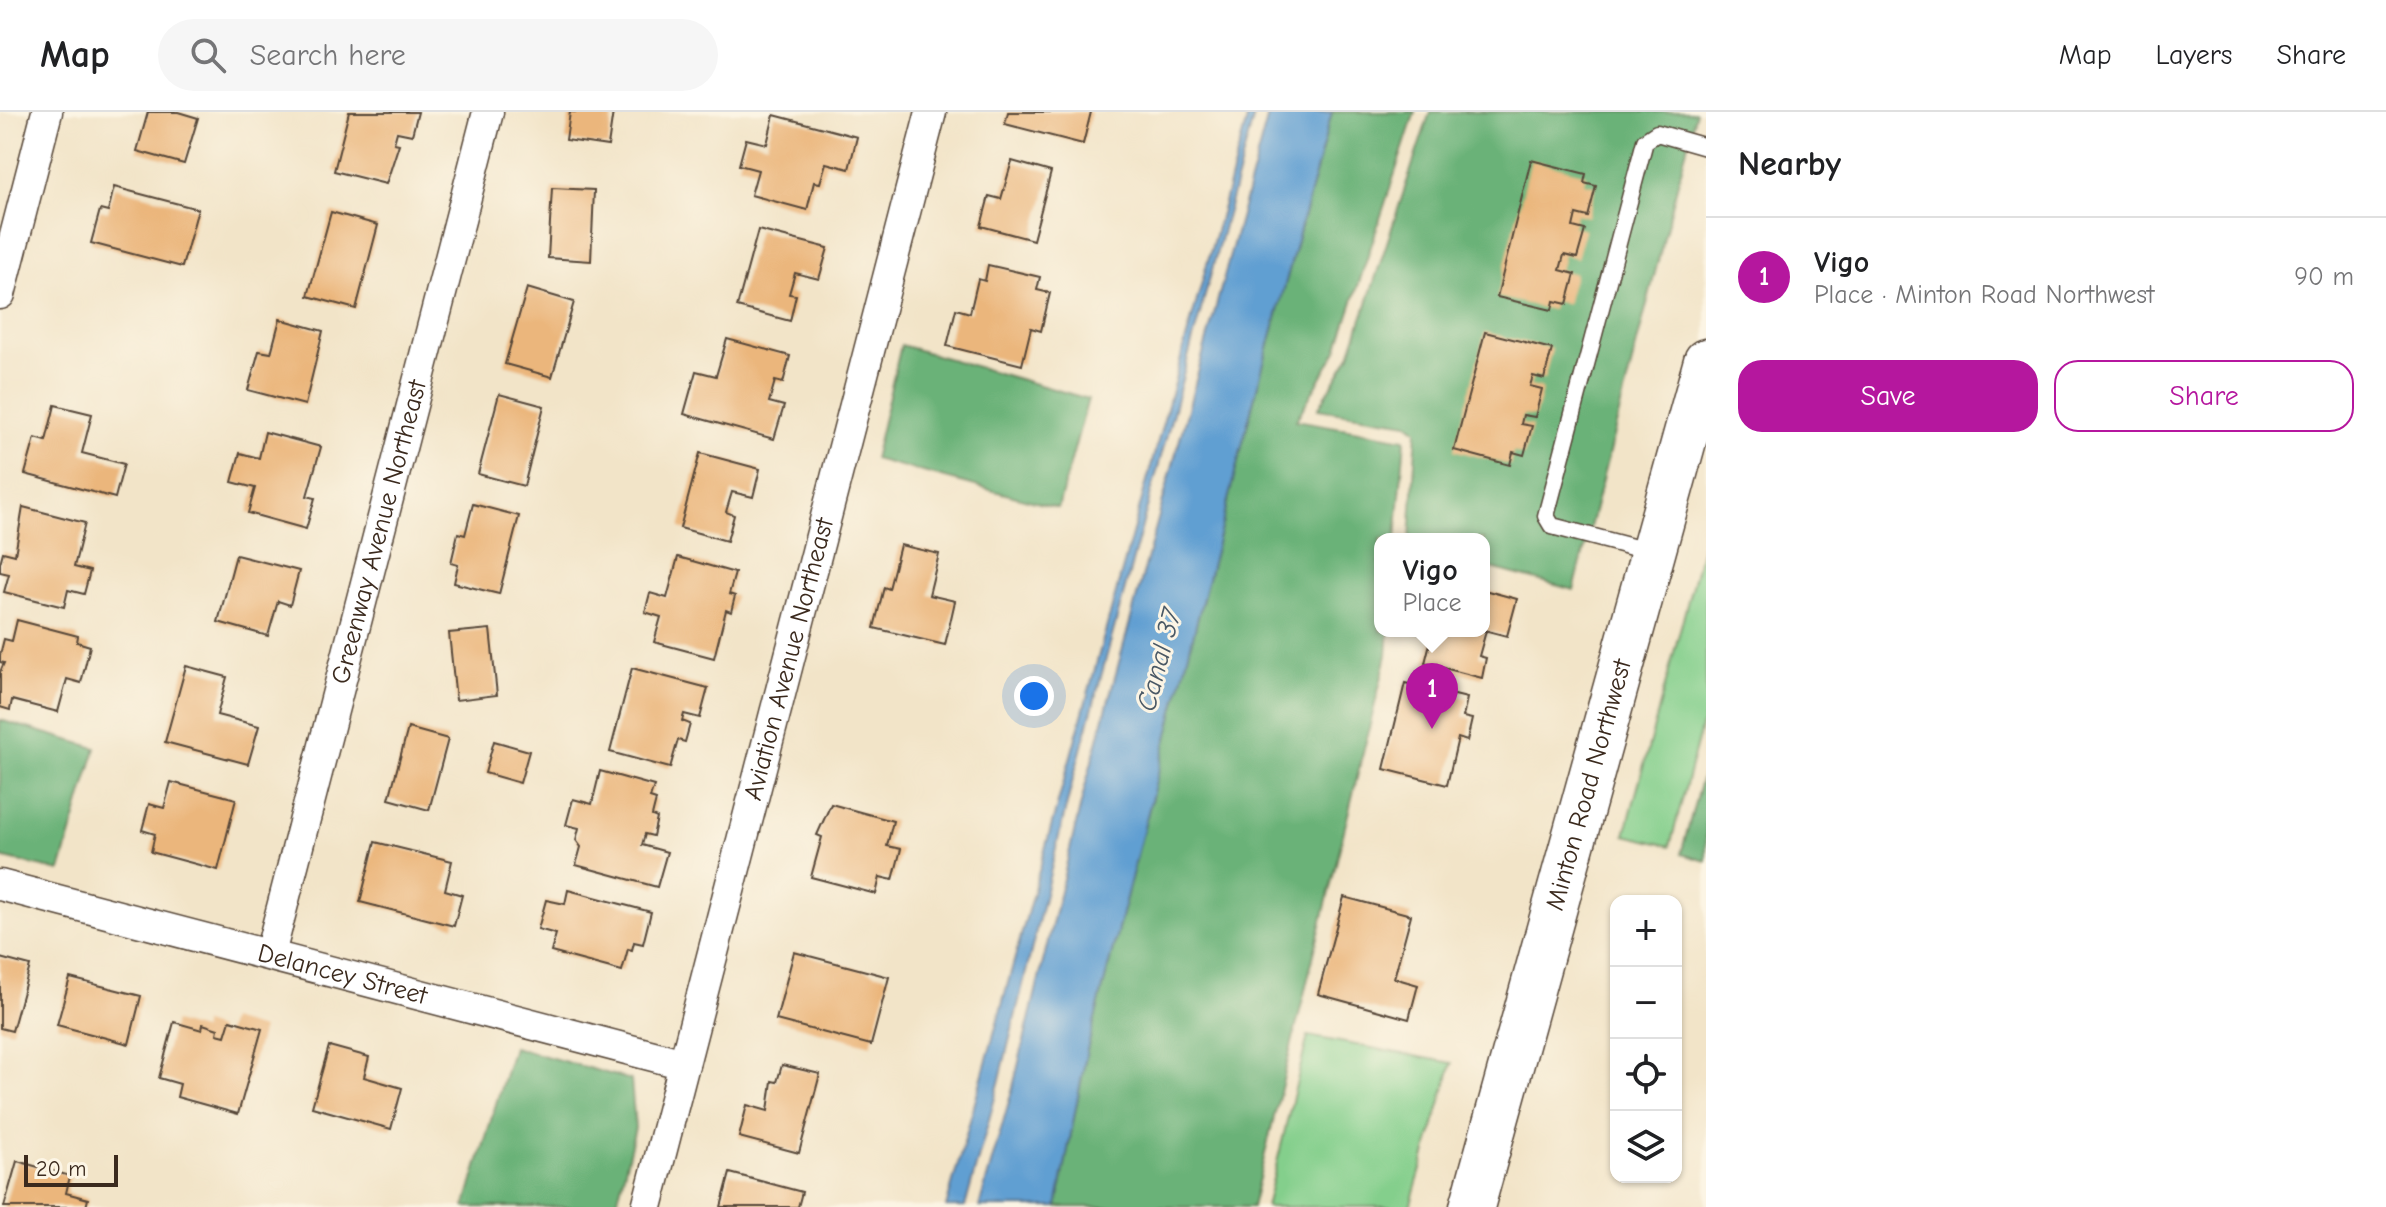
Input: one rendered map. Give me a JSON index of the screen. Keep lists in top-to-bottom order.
{
  "streets": {
    "main road": ["Minton Road Northwest"],
    "street": ["Greenway Avenue Northeast", "Aviation Avenue Northeast", "Delancey Street"]
  },
  "crossings": [
    ["Greenway Avenue Northeast", "Delancey Street"],
    ["Aviation Avenue Northeast", "Delancey Street"]
  ],
  "water": ["Canal 37"],
  "scale_bar": "20 m",
  "page": {
    "header": "Map",
    "search": "Search here",
    "nav": ["Map", "Layers", "Share"],
    "heading": "Nearby",
    "list": [
      {
        "mark": "1",
        "name": "Vigo",
        "note": "Place · Minton Road Northwest",
        "value": "90 m"
      }
    ],
    "buttons": ["Save", "Share"],
    "popup": ["Vigo", "Place"],
    "pins": "1",
    "map_buttons": ["+", "−"],
    "scale": "20 m"
  }
}
